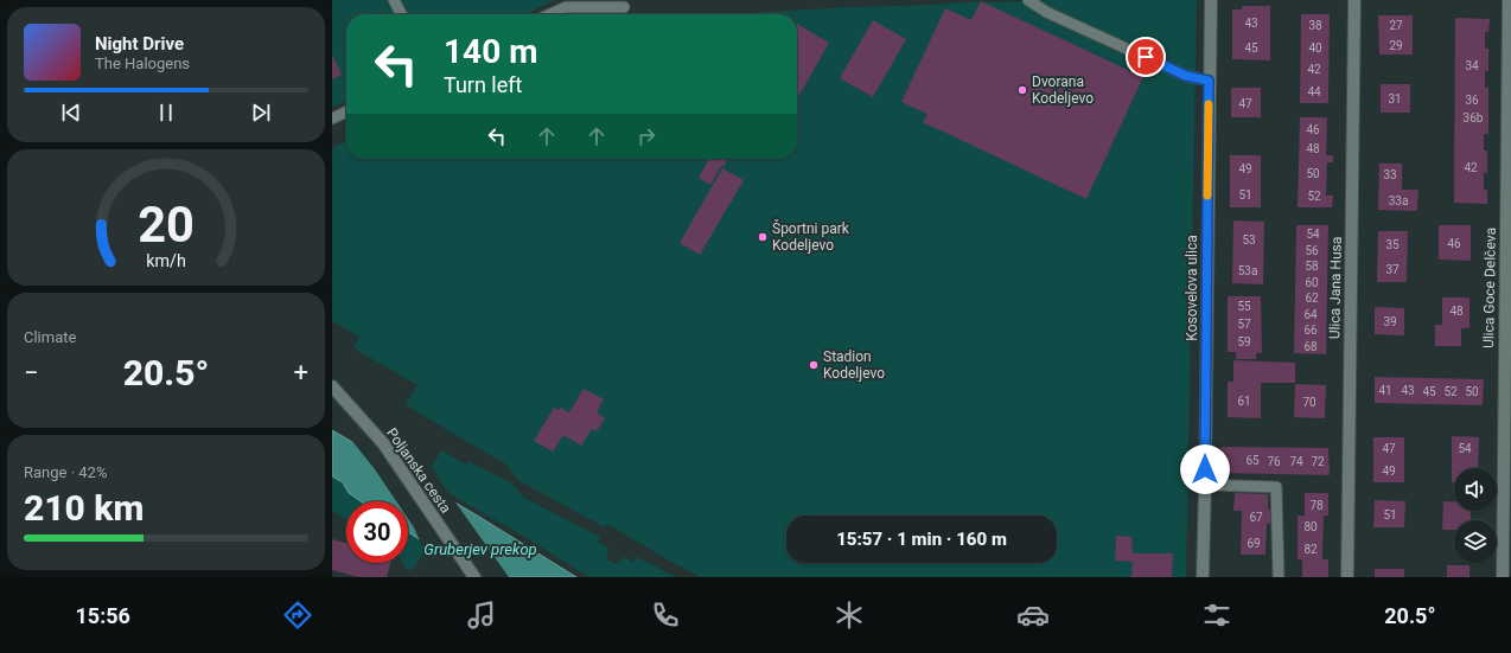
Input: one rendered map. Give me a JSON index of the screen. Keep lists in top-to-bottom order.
{
  "streets": {
    "street": [
      "Kosovelova ulica",
      "Ulica Jana Husa",
      "Ulica Goce Delčeva",
      "Poljanska cesta"
    ]
  },
  "water": ["Gruberjev prekop"],
  "places": ["Dvorana Kodeljevo", "Športni park Kodeljevo", "Stadion Kodeljevo"],
  "house_numbers": [
    "43",
    "38",
    "27",
    "29",
    "45",
    "40",
    "34",
    "42",
    "44",
    "31",
    "36",
    "47",
    "36b",
    "46",
    "48",
    "42",
    "49",
    "50",
    "33",
    "51",
    "52",
    "33a",
    "54",
    "53",
    "46",
    "35",
    "56",
    "58",
    "37",
    "53a",
    "60",
    "62",
    "55",
    "48",
    "64",
    "39",
    "57",
    "66",
    "59",
    "68",
    "41",
    "43",
    "45",
    "52",
    "50",
    "61",
    "70",
    "47",
    "54",
    "65",
    "76",
    "74",
    "72",
    "49",
    "78",
    "51",
    "67",
    "80",
    "69",
    "82"
  ],
  "page": {
    "turn": ["140 m", "Turn left"],
    "song": ["Night Drive", "The Halogens"],
    "tile": [
      "Climate",
      ["Range · 42%", "210 km"]
    ],
    "heat": ["−", "20.5°", "+"],
    "limit": "30",
    "trip": "15:57 · 1 min · 160 m",
    "tabs": ["15:56", "20.5°"],
    "gauge": ["20", "km/h"]
  }
}
